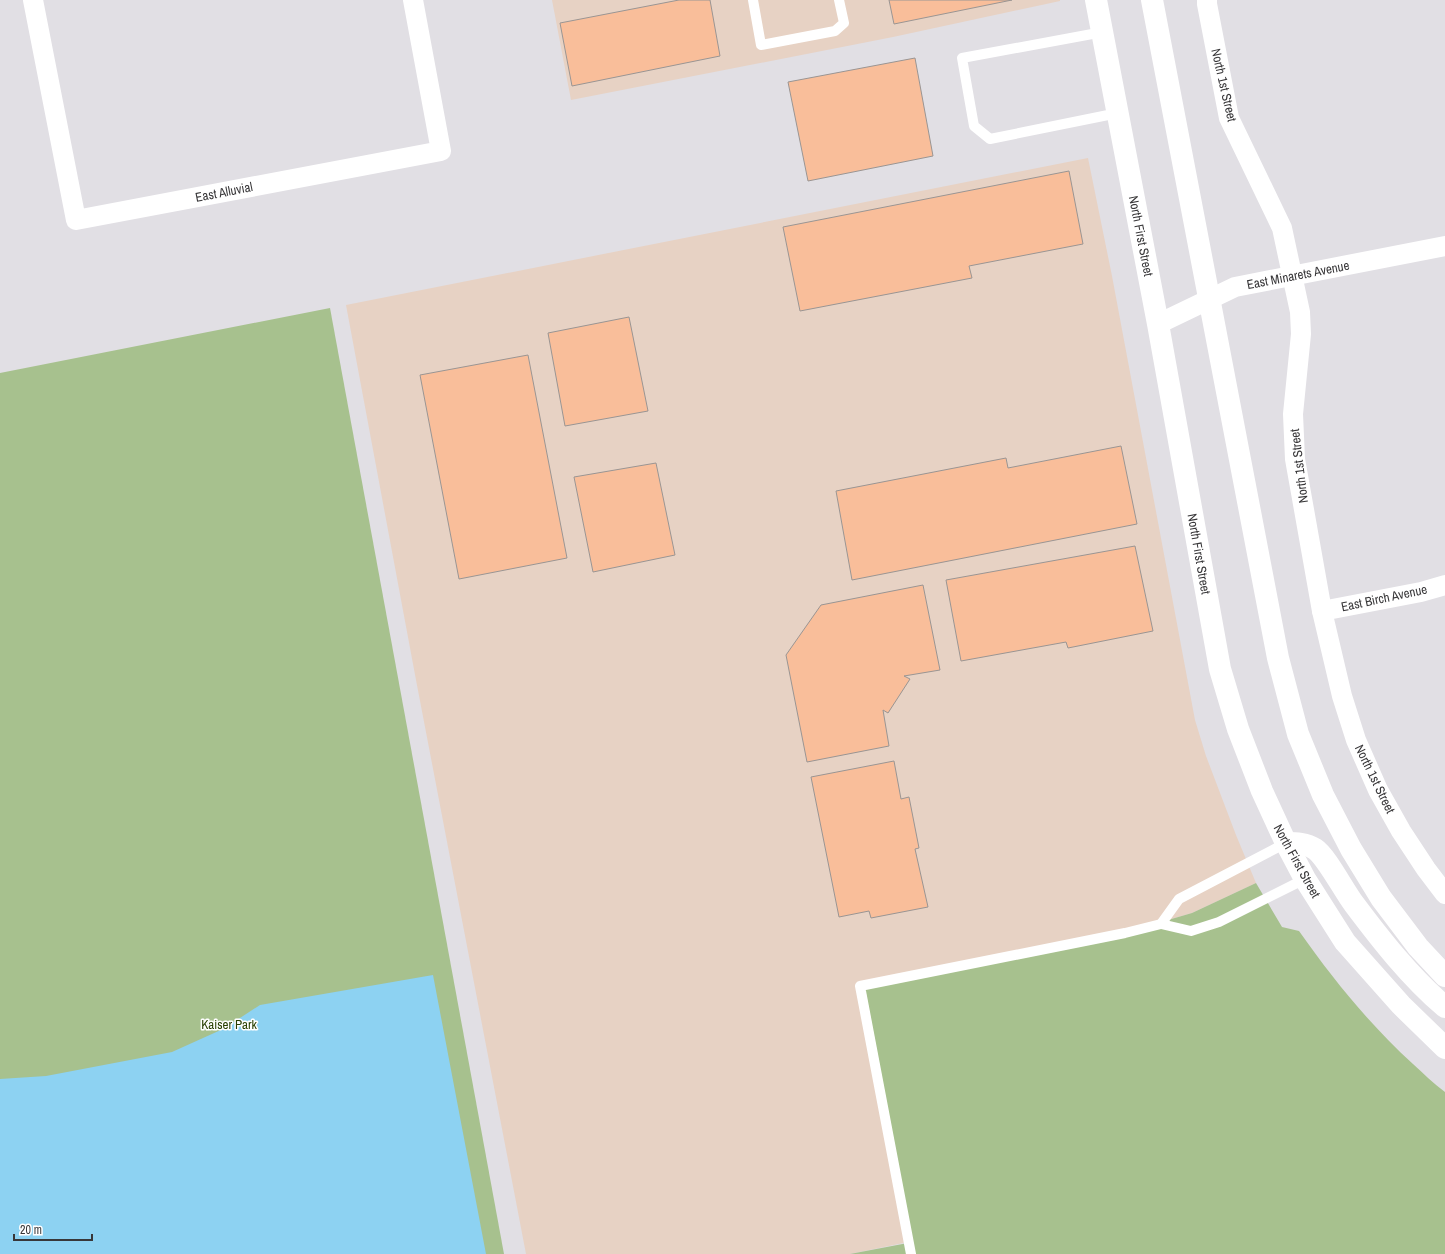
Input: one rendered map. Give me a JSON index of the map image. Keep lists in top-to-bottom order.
{
  "streets": {
    "main road": ["North First Street"],
    "street": [
      "North 1st Street",
      "East Alluvial",
      "East Minarets Avenue",
      "East Birch Avenue"
    ]
  },
  "crossings": [
    ["North 1st Street", "East Minarets Avenue"],
    ["North 1st Street", "East Birch Avenue"],
    ["North First Street", "East Minarets Avenue"]
  ],
  "parks": ["Kaiser Park"],
  "scale_bar": "20 m"
}
